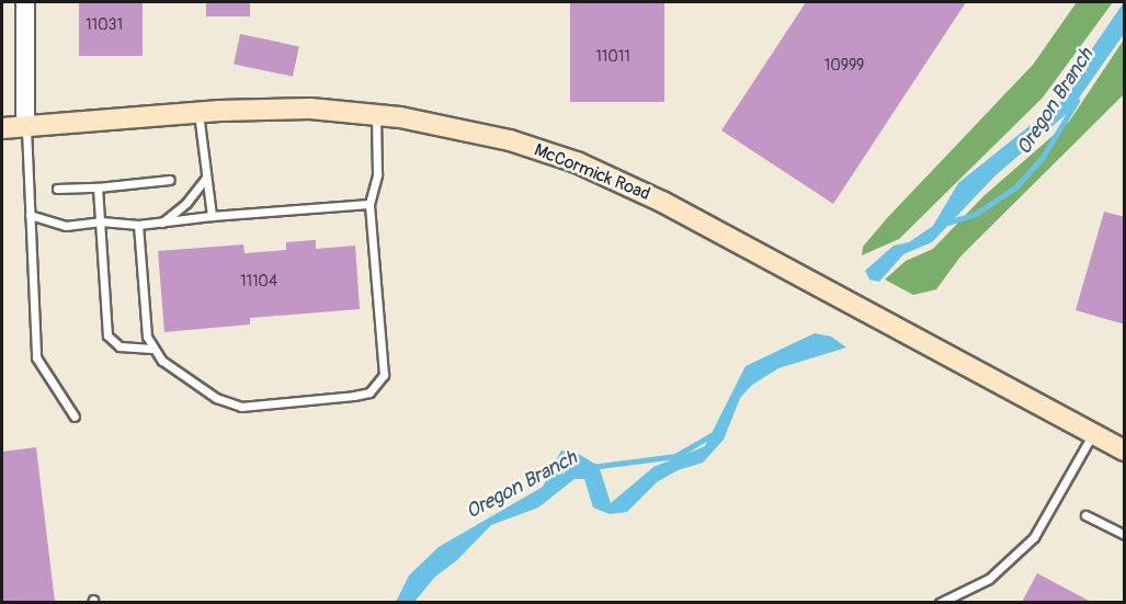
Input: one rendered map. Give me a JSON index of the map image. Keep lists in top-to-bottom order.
{
  "streets": {
    "main road": ["McCormick Road"]
  },
  "water": ["Oregon Branch"],
  "house_numbers": [
    "11031",
    "11011",
    "10999",
    "11104"
  ]
}
